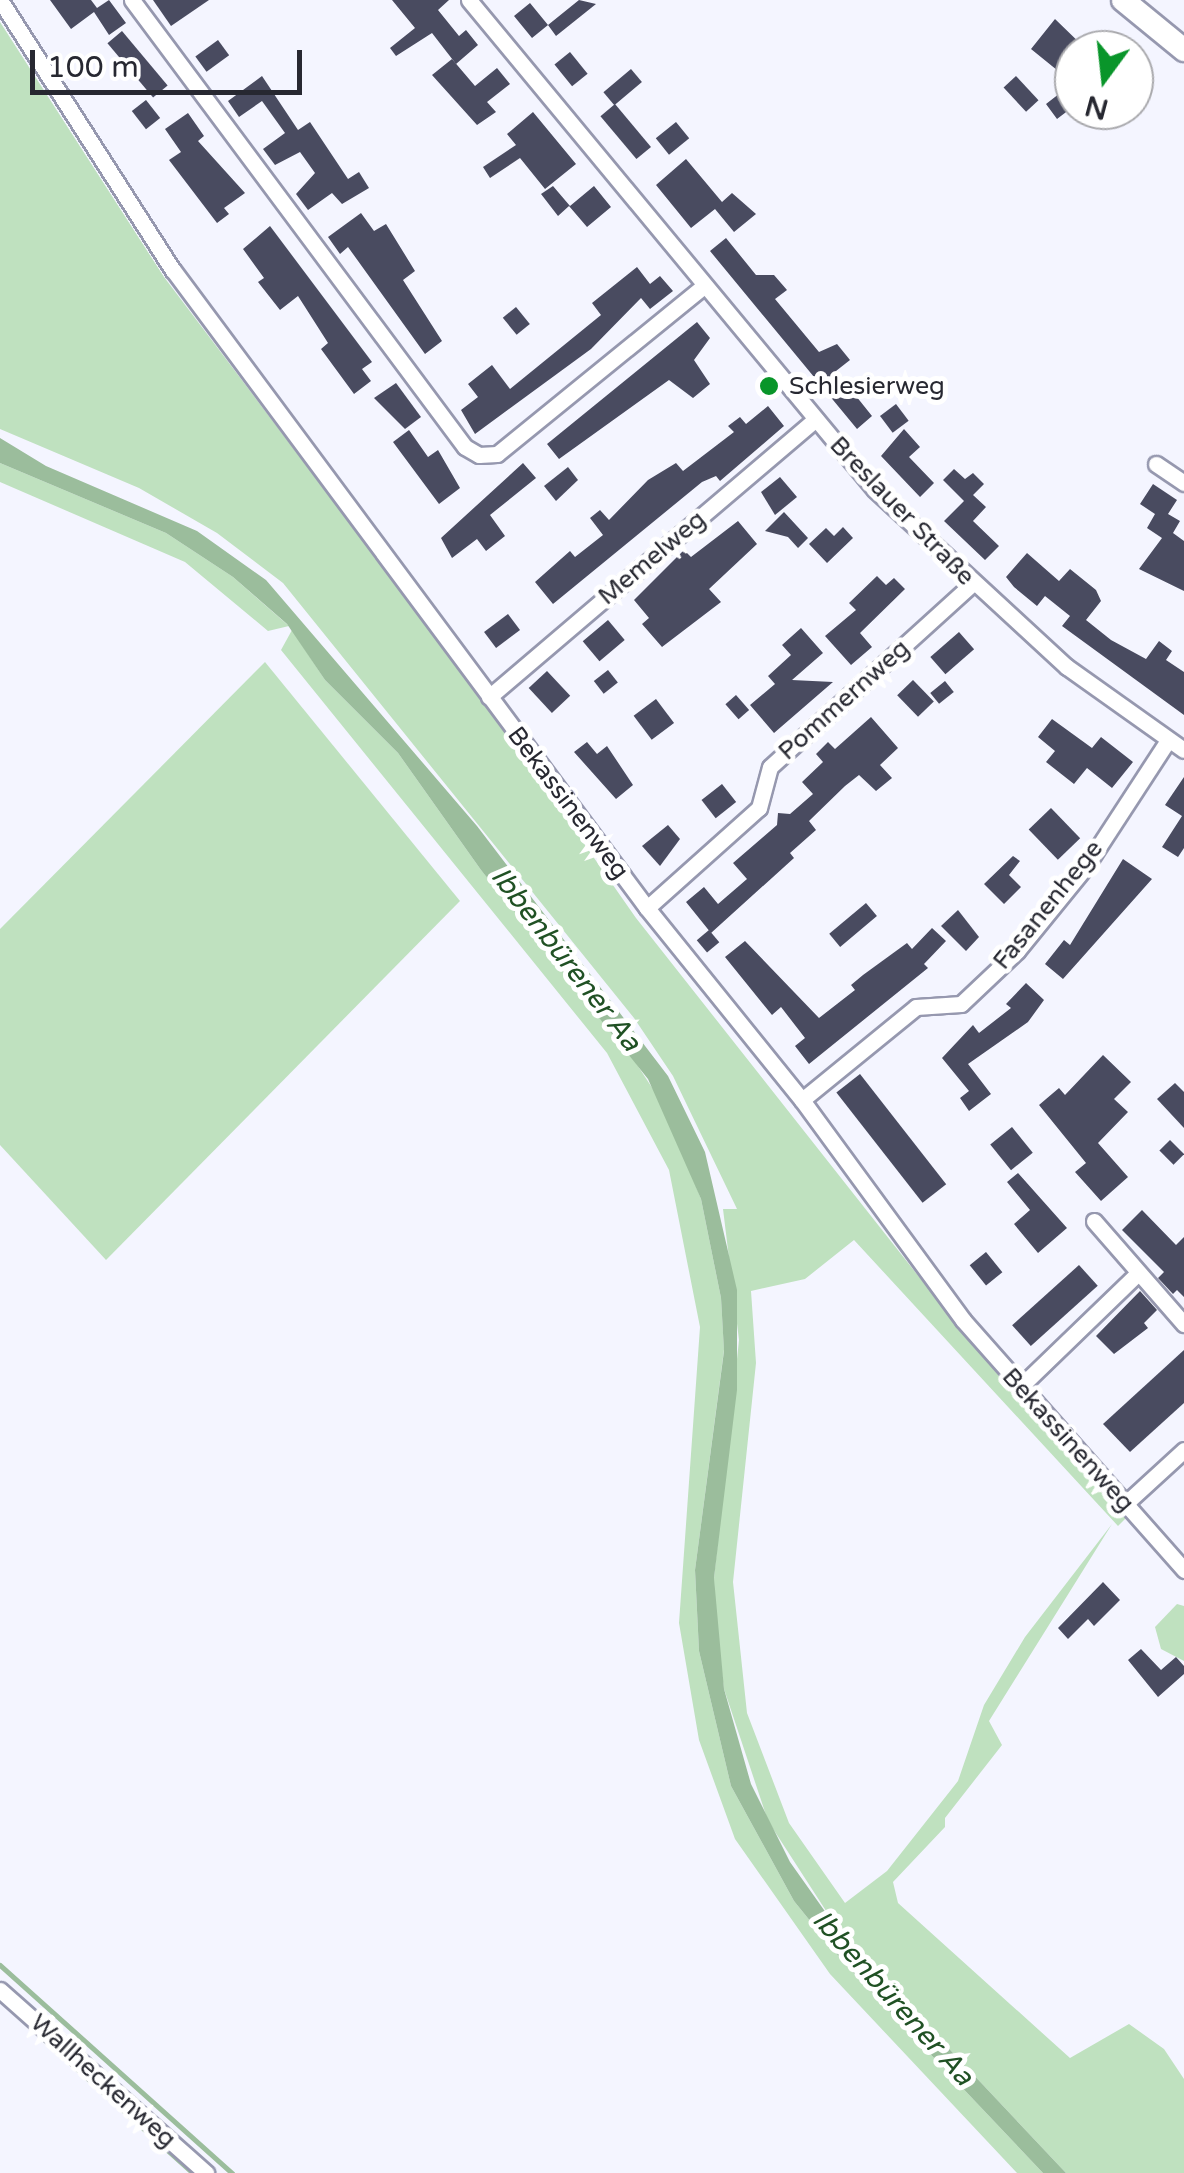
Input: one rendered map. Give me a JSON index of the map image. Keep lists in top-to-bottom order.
{
  "streets": {
    "street": [
      "Breslauer Straße",
      "Memelweg",
      "Pommernweg",
      "Bekassinenweg",
      "Fasanenhege",
      "Wallheckenweg"
    ]
  },
  "crossings": [
    ["Breslauer Straße", "Memelweg"],
    ["Breslauer Straße", "Pommernweg"],
    ["Breslauer Straße", "Fasanenhege"],
    ["Memelweg", "Bekassinenweg"],
    ["Pommernweg", "Bekassinenweg"],
    ["Bekassinenweg", "Fasanenhege"]
  ],
  "water": ["Ibbenbürener Aa"],
  "places": ["Schlesierweg"],
  "scale_bar": "100 m",
  "north": "bottom"
}
